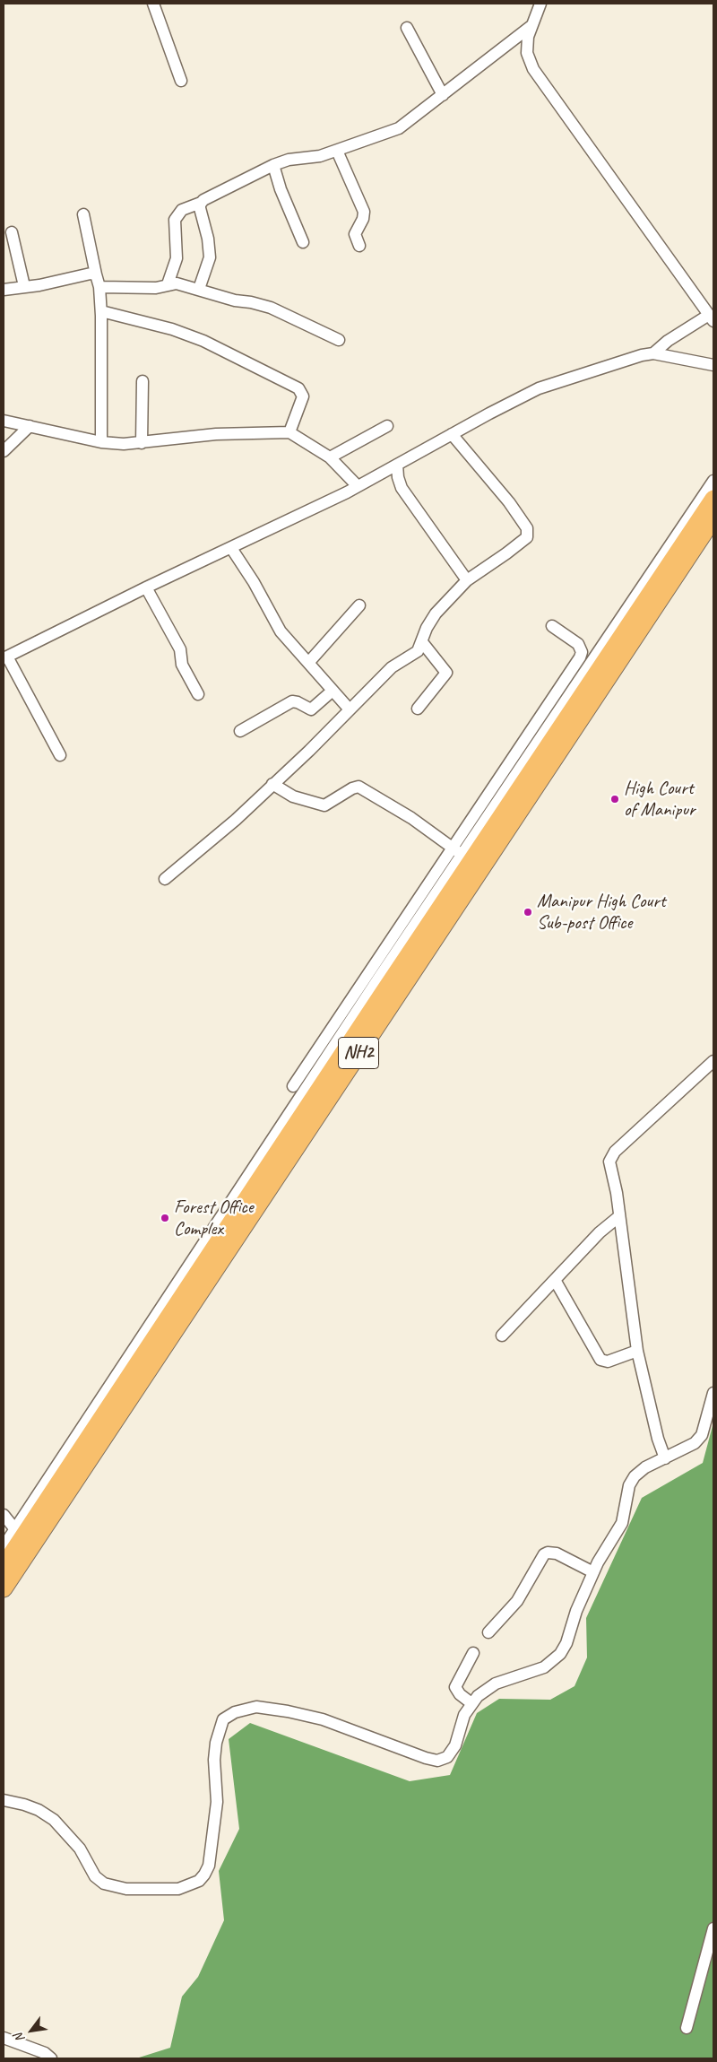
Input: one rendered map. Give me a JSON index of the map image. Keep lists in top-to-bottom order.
{
  "streets": {
    "highway": ["NH2"]
  },
  "places": ["High Court of Manipur", "Manipur High Court Sub-post Office", "Forest Office Complex"],
  "north": "bottom left"
}
